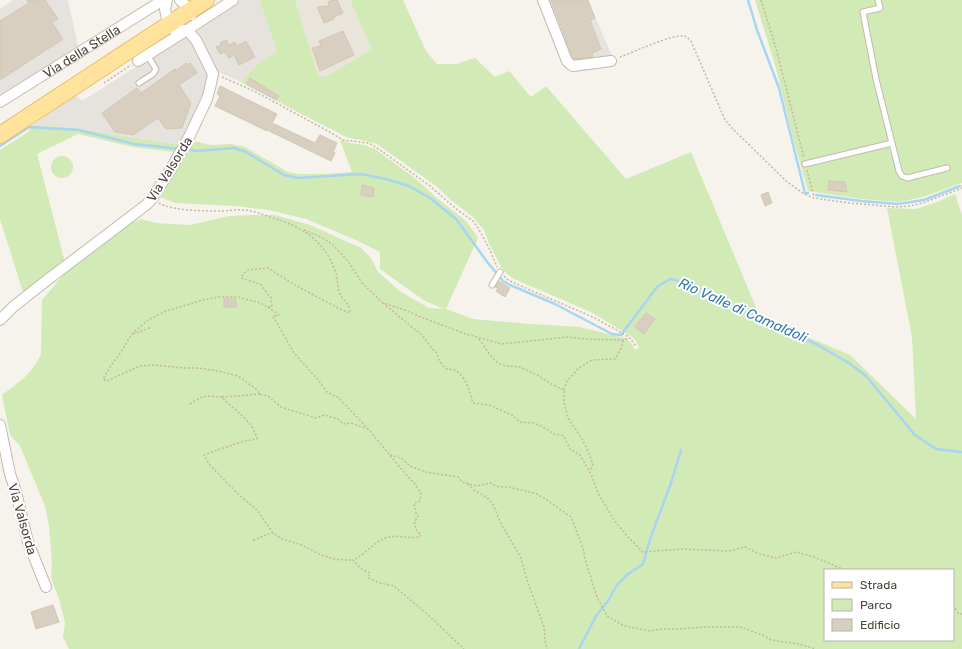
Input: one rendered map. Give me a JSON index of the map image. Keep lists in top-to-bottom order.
{
  "streets": {
    "main road": ["Via della Stella"],
    "street": ["Via Valsorda"]
  },
  "water": ["Rio Valle di Camaldoli"],
  "legend": ["Strada", "Parco", "Edificio"]
}
